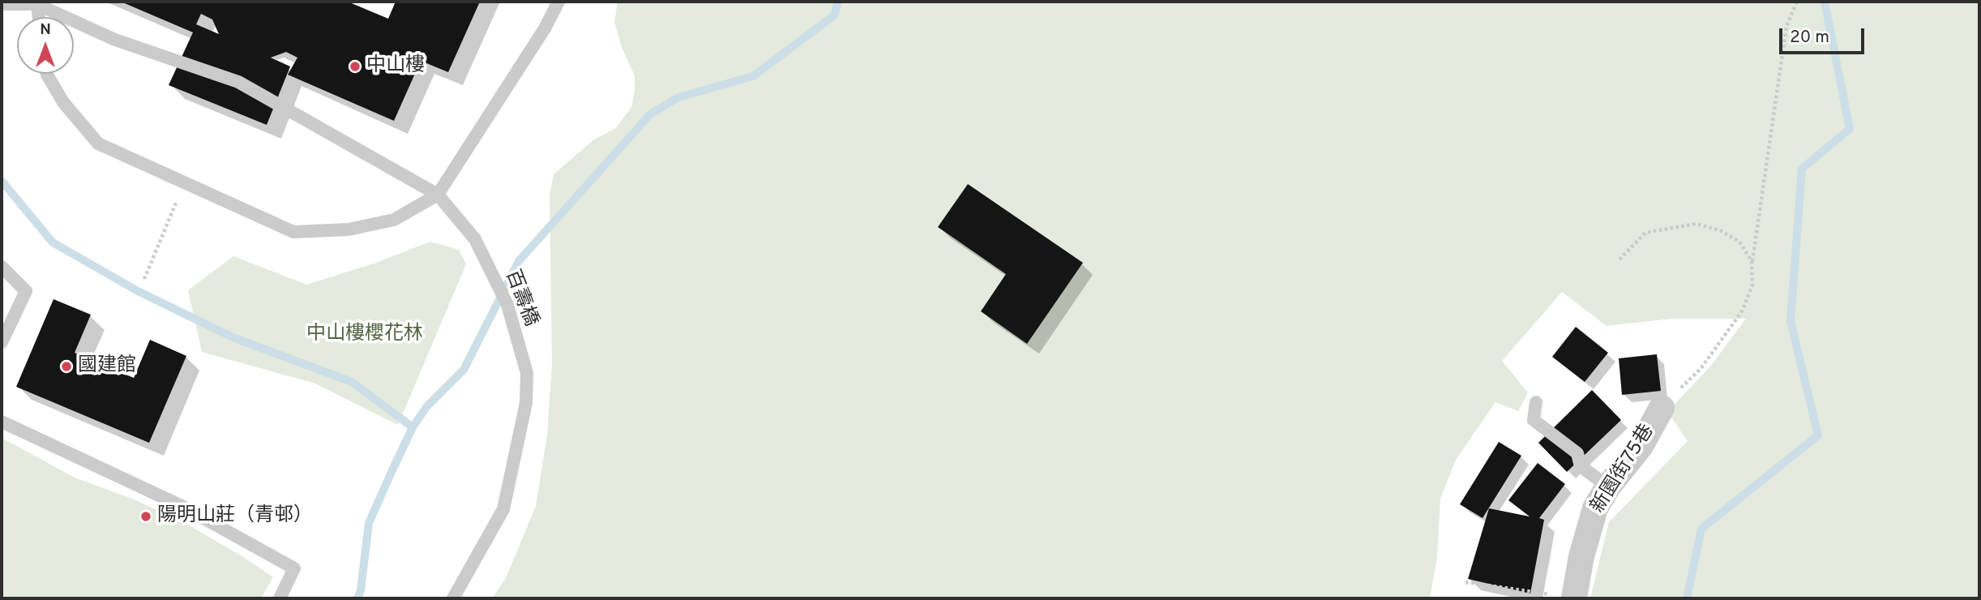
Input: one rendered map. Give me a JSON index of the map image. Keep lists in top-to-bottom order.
{
  "streets": {
    "street": ["新園街75巷"],
    "lane": ["百壽橋"]
  },
  "parks": ["中山樓櫻花林"],
  "places": ["中山樓", "國建館", "陽明山莊（青邨）"],
  "scale_bar": "20 m",
  "north": "top"
}
